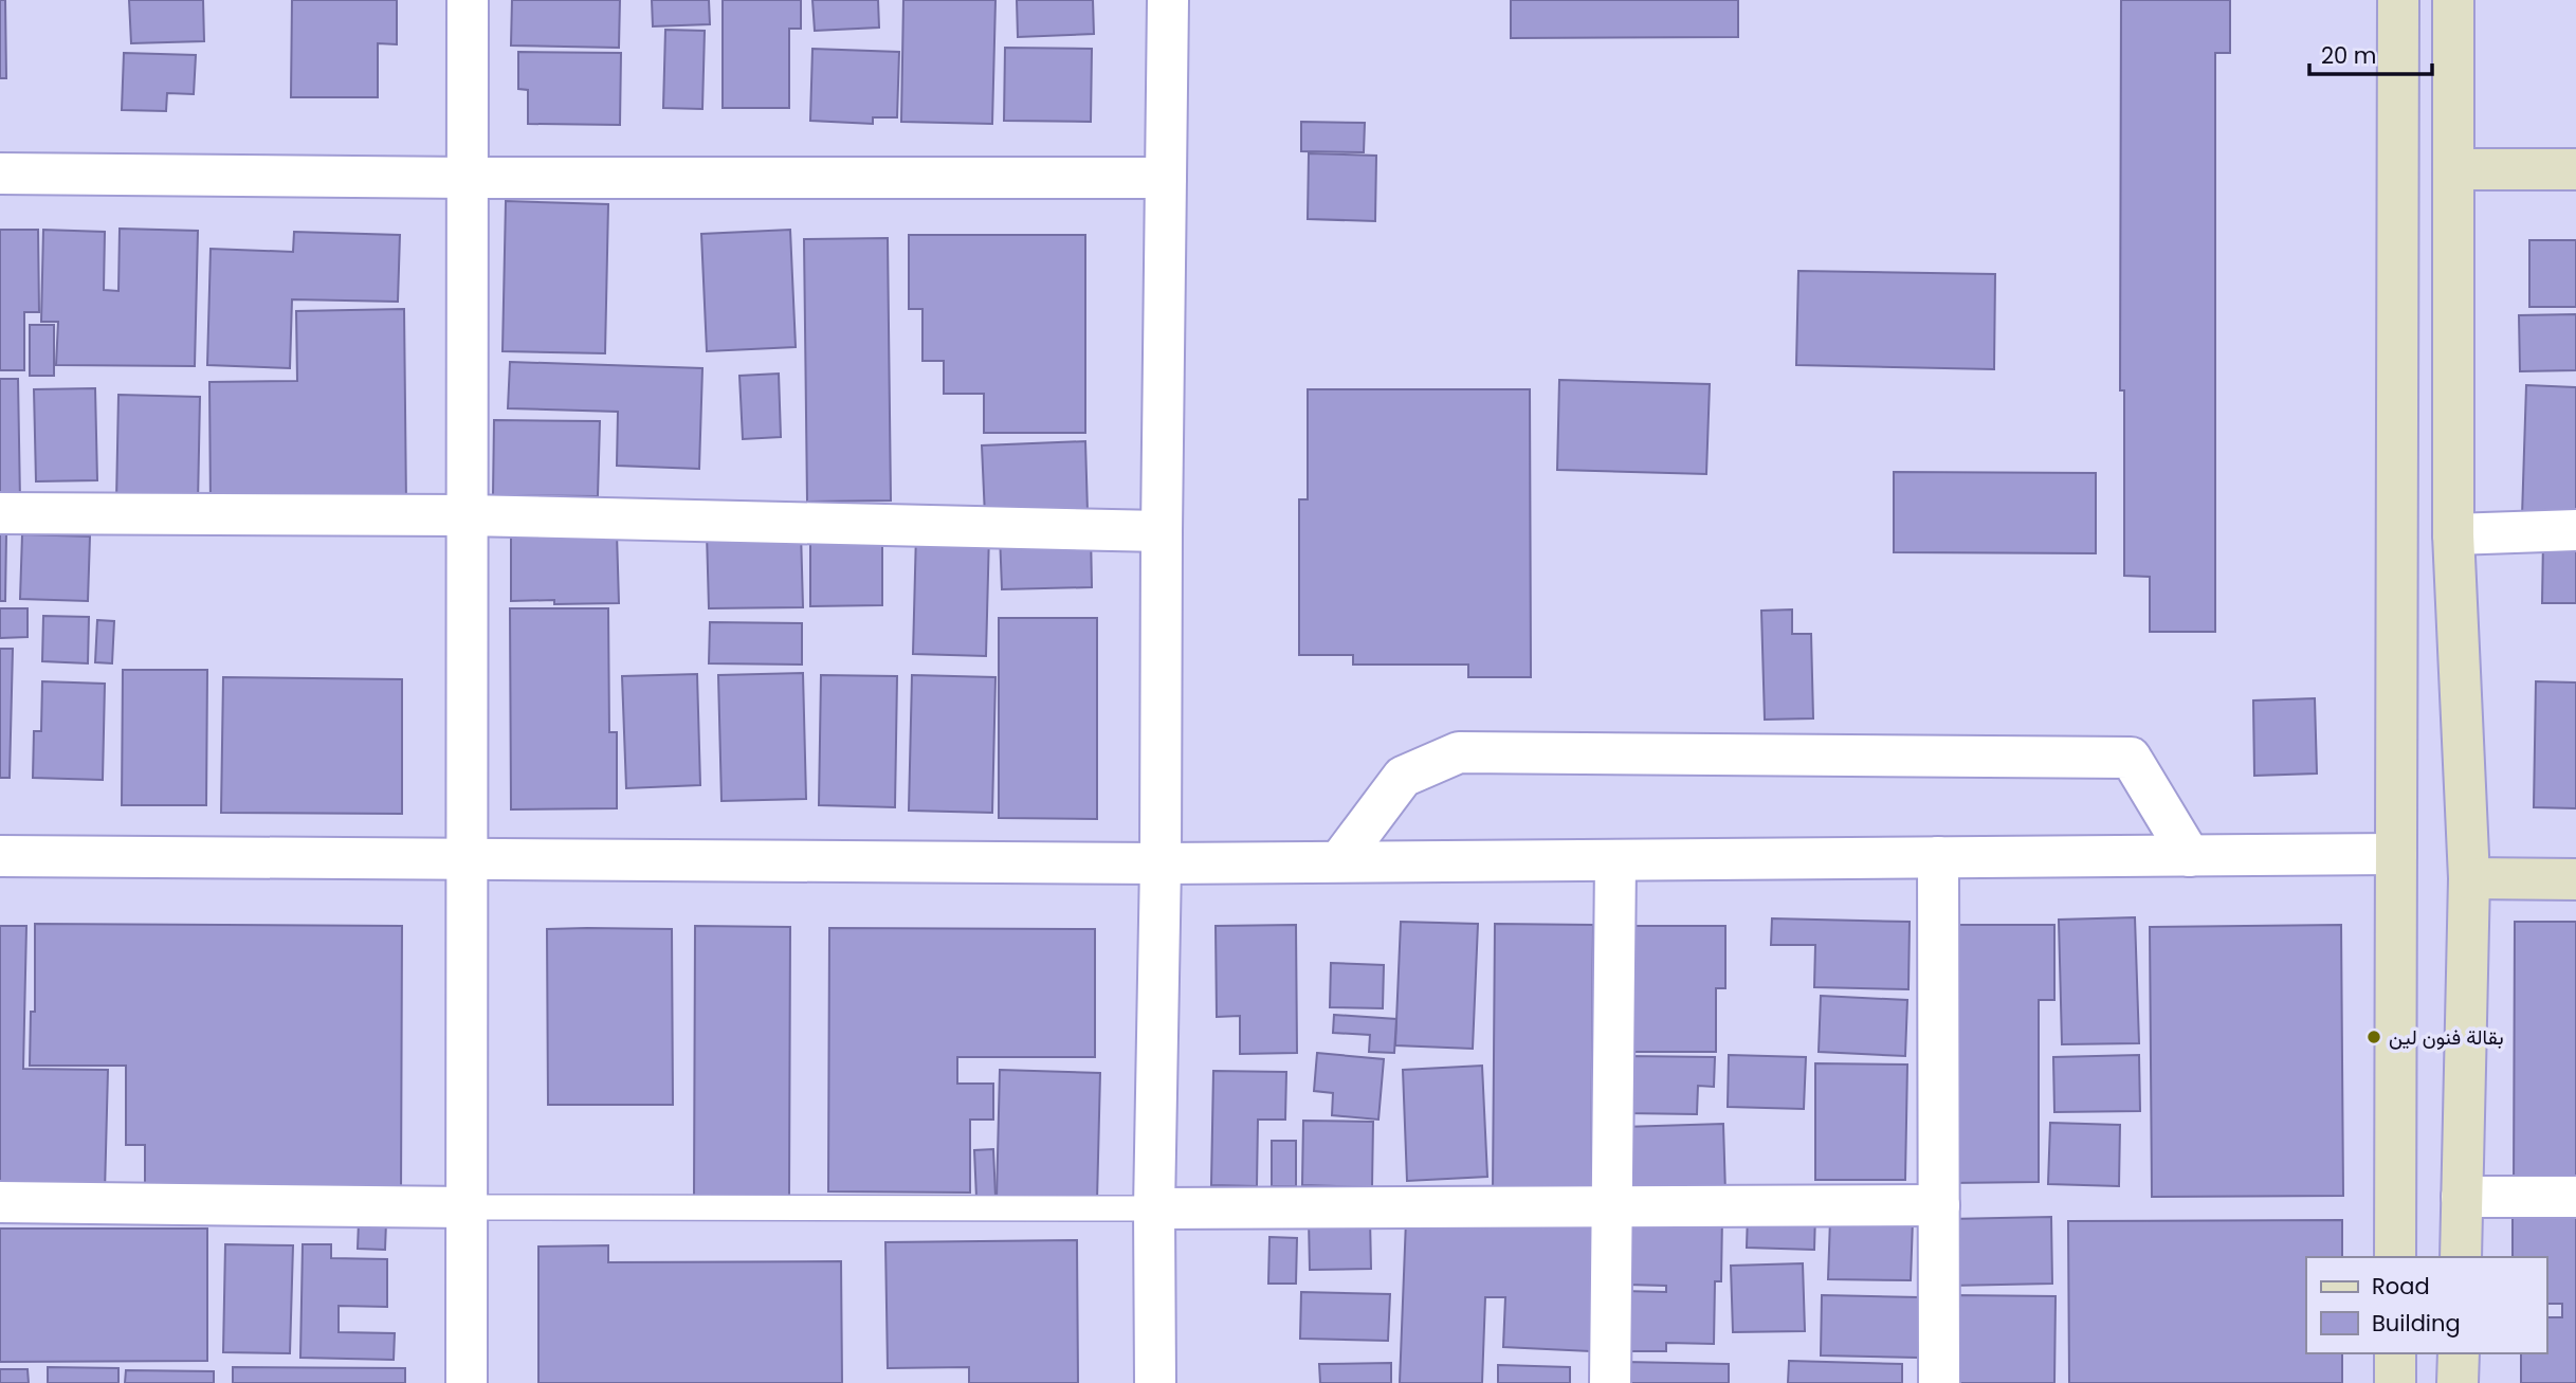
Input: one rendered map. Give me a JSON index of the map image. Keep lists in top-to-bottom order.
{
  "places": ["بقالة فنون لين"],
  "legend": ["Road", "Building"],
  "scale_bar": "20 m"
}
